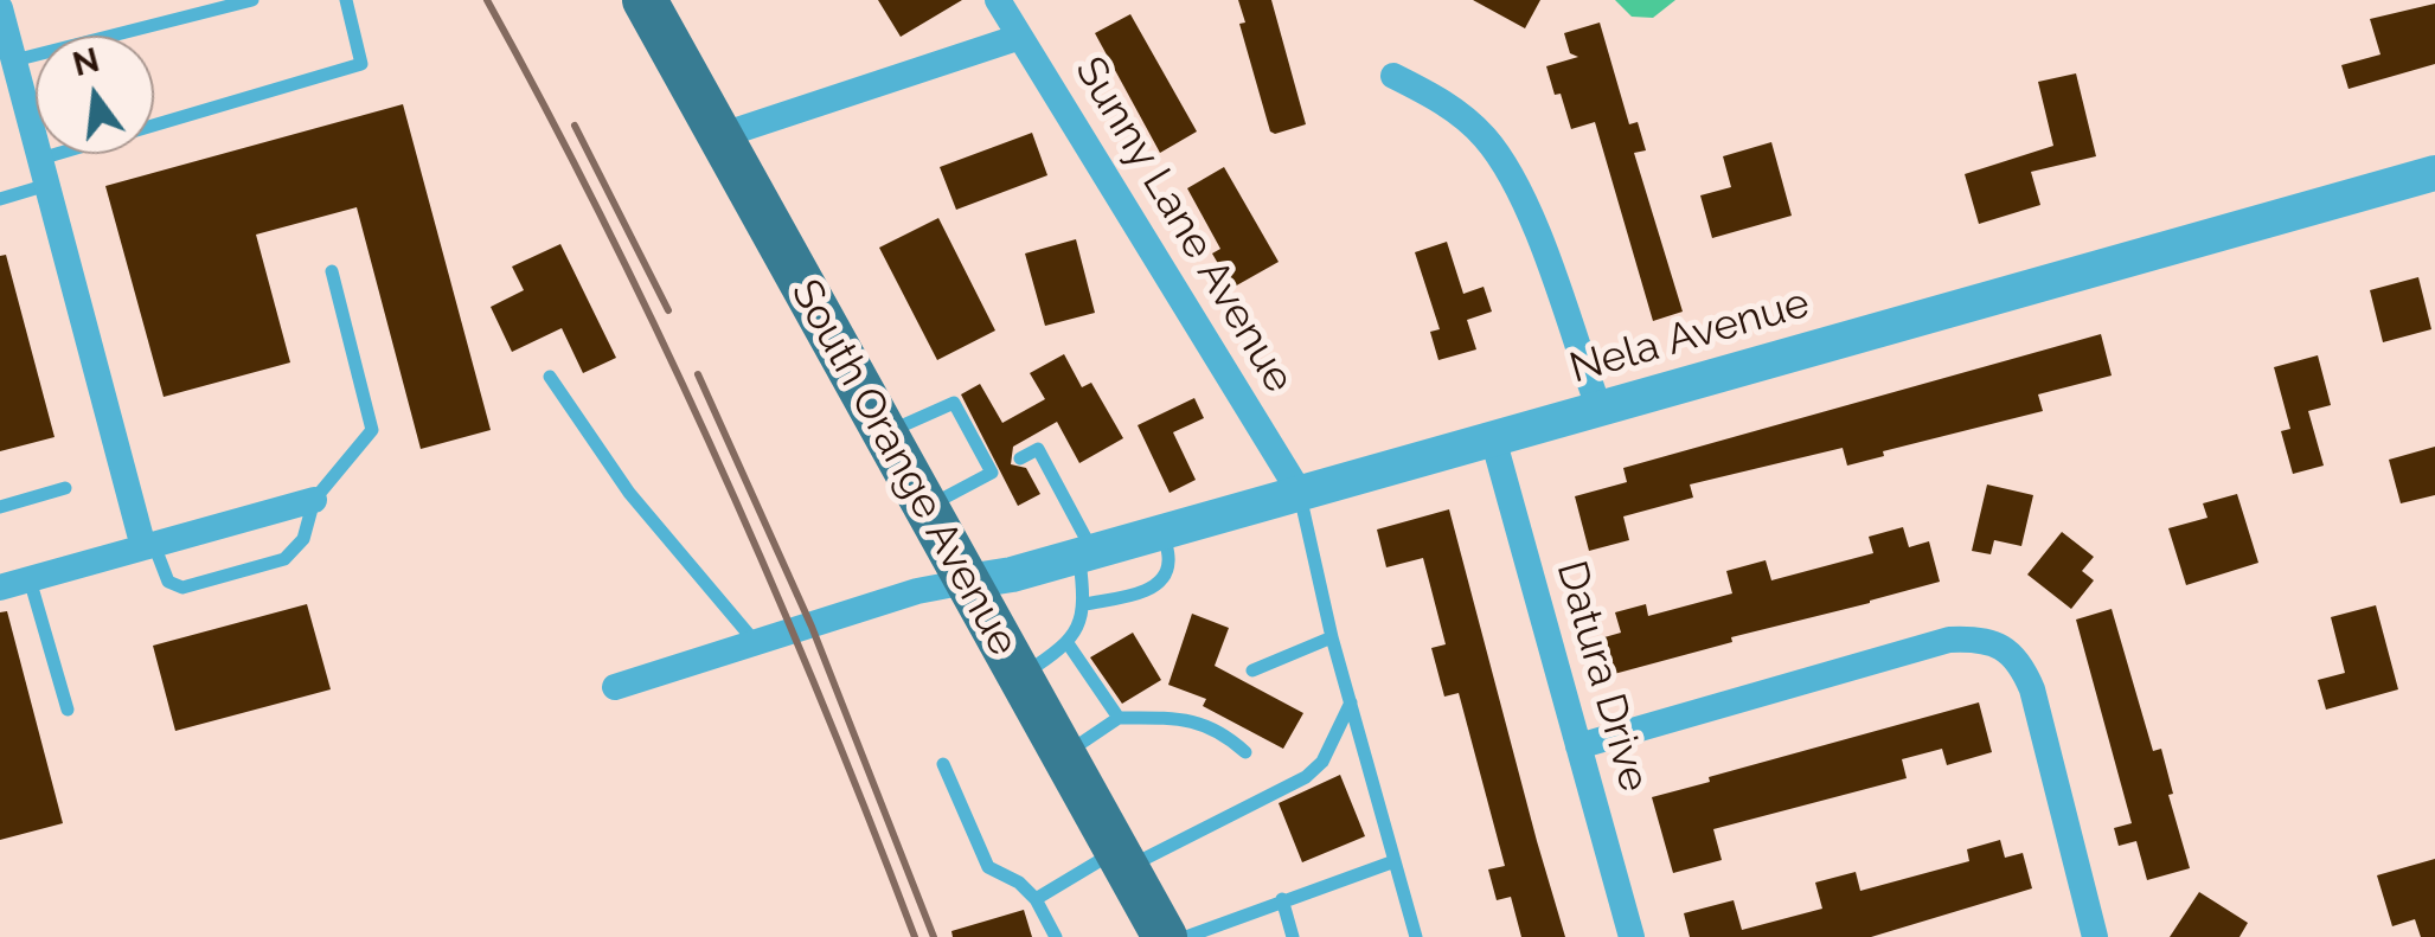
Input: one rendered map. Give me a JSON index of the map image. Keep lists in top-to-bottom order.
{
  "streets": {
    "main road": ["South Orange Avenue"],
    "street": ["Sunny Lane Avenue", "Nela Avenue", "Datura Drive"]
  },
  "crossings": [
    ["Sunny Lane Avenue", "Nela Avenue"],
    ["Nela Avenue", "South Orange Avenue"],
    ["Nela Avenue", "Datura Drive"]
  ],
  "north": "top"
}
